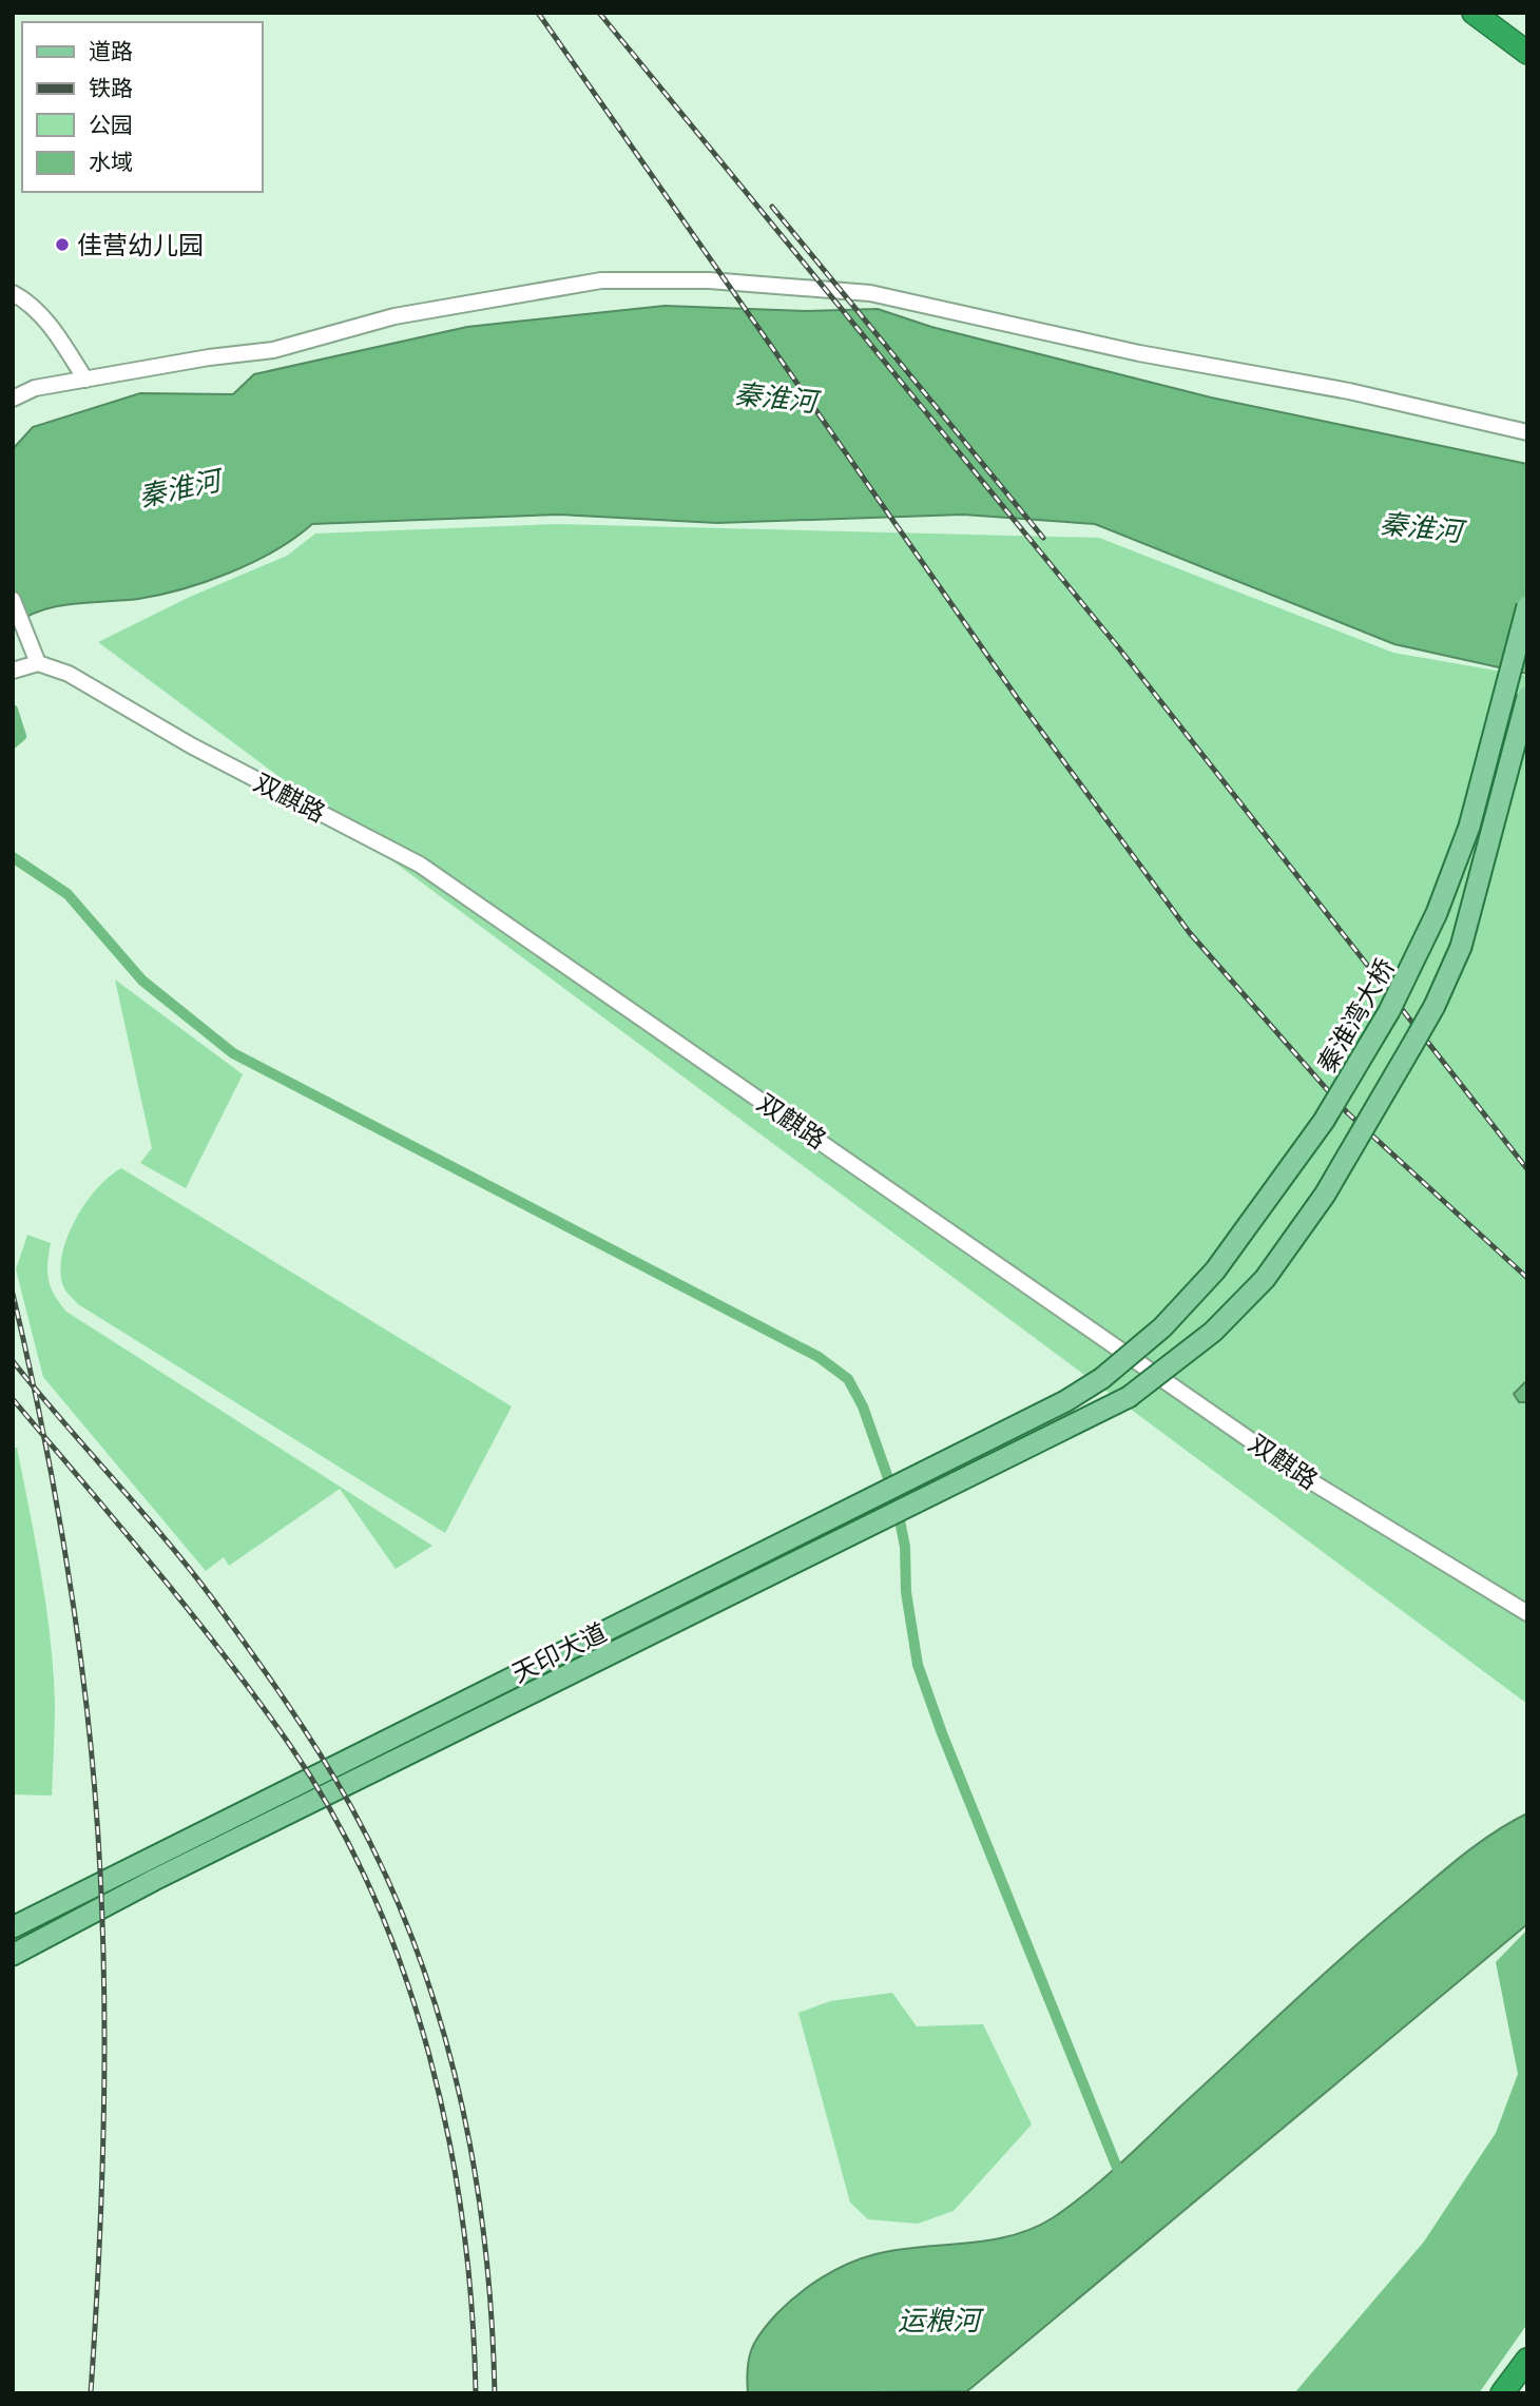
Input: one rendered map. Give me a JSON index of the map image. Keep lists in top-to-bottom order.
{
  "streets": {
    "main road": ["秦淮湾大桥", "天印大道"],
    "street": ["双麒路"]
  },
  "crossings": [
    ["秦淮湾大桥", "天印大道"]
  ],
  "water": ["秦淮河", "运粮河"],
  "places": ["佳营幼儿园"],
  "legend": [
    "道路",
    "铁路",
    "公园",
    "水域"
  ]
}
